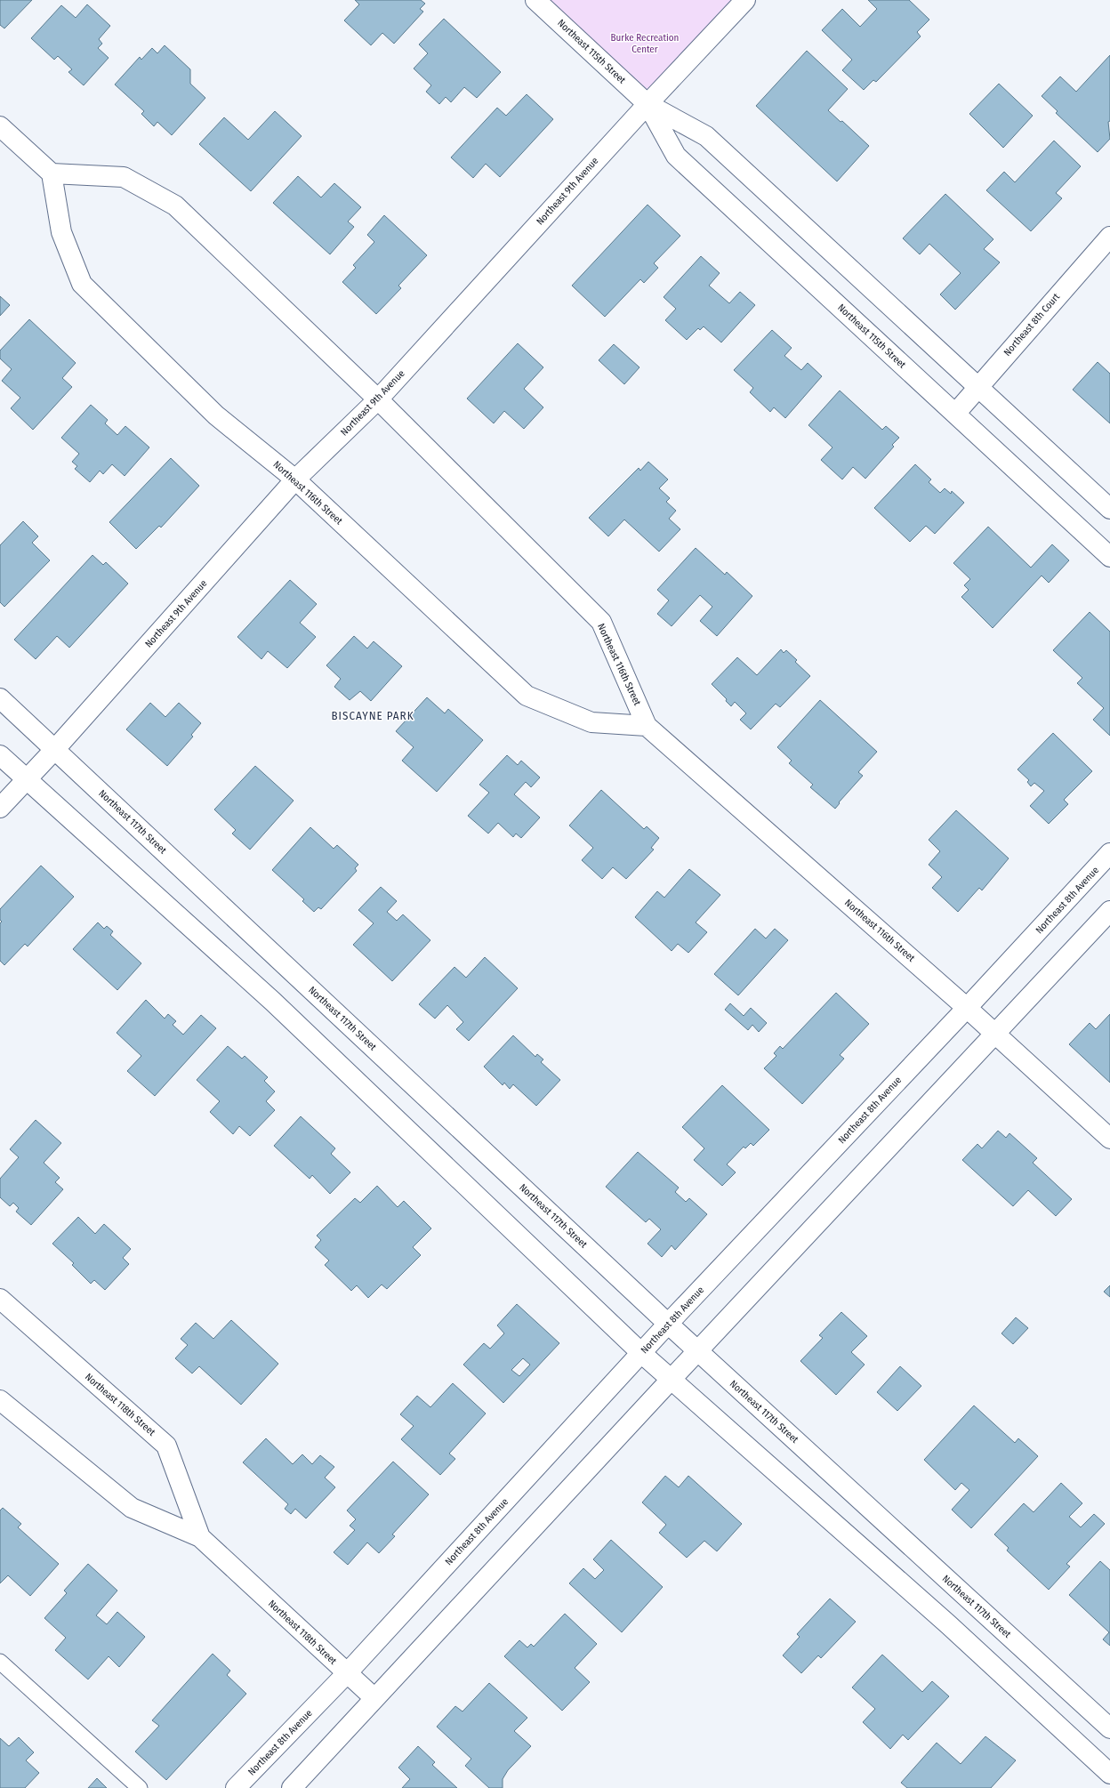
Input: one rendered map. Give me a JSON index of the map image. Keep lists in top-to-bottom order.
{
  "streets": {
    "street": [
      "Northeast 115th Street",
      "Northeast 9th Avenue",
      "Northeast 8th Court",
      "Northeast 116th Street",
      "Northeast 117th Street",
      "Northeast 8th Avenue",
      "Northeast 118th Street"
    ]
  },
  "crossings": [
    ["Northeast 115th Street", "Northeast 9th Avenue"],
    ["Northeast 115th Street", "Northeast 8th Court"],
    ["Northeast 9th Avenue", "Northeast 116th Street"],
    ["Northeast 9th Avenue", "Northeast 117th Street"],
    ["Northeast 116th Street", "Northeast 8th Avenue"],
    ["Northeast 117th Street", "Northeast 8th Avenue"],
    ["Northeast 8th Avenue", "Northeast 118th Street"]
  ],
  "districts": ["BISCAYNE PARK"],
  "parks": ["Burke Recreation Center"]
}
